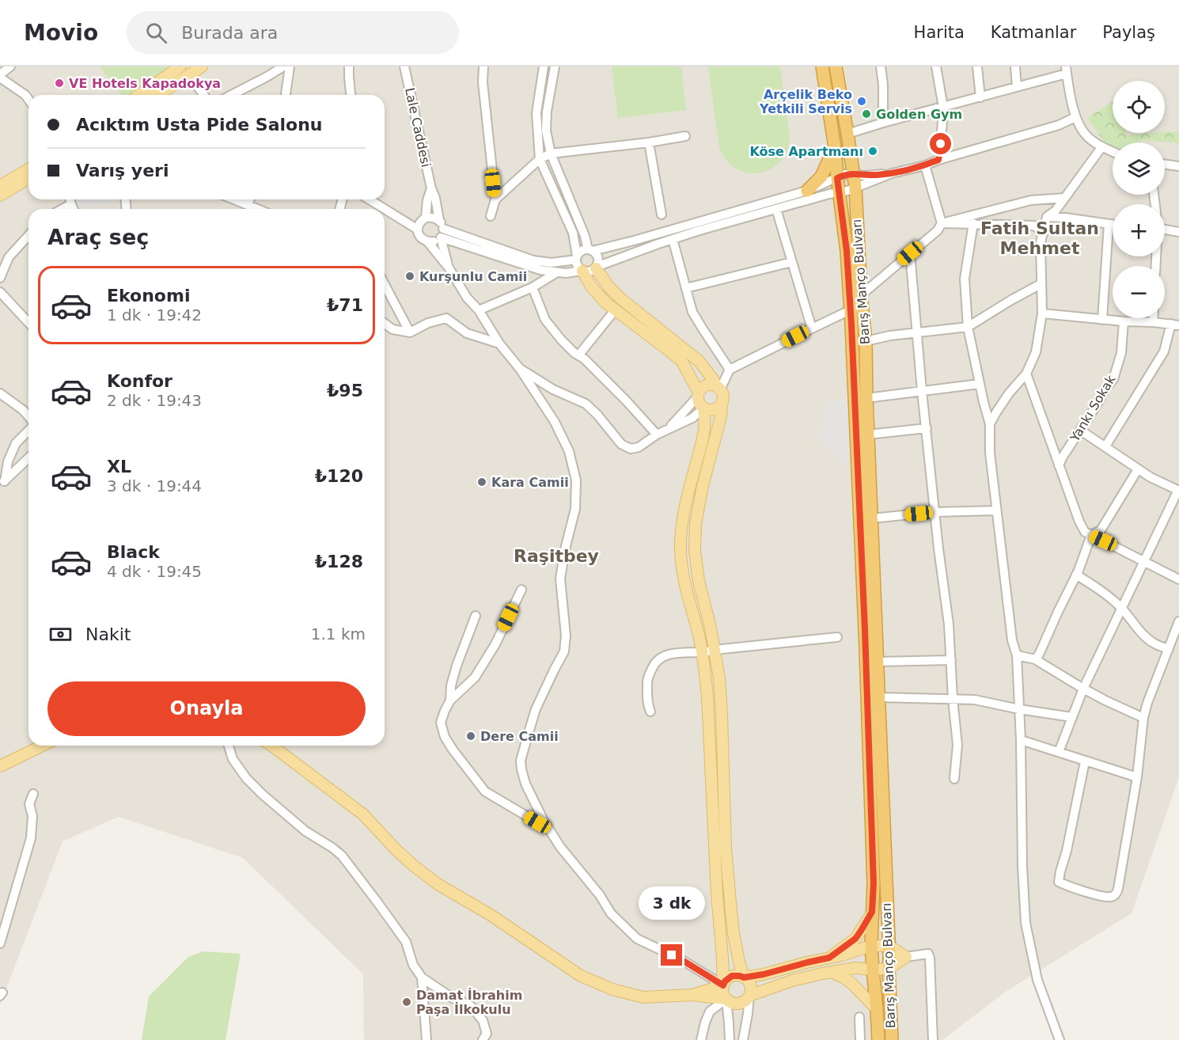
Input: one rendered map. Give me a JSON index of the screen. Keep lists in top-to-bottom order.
{
  "streets": {
    "highway": ["Barış Manço Bulvarı"],
    "street": ["Lale Caddesi", "Yankı Sokak"]
  },
  "districts": ["Fatih Sultan Mehmet", "Raşitbey"],
  "places": [
    "VE Hotels Kapadokya",
    "Arçelik Beko Yetkili Servis",
    "Golden Gym",
    "Köse Apartmanı",
    "Kurşunlu Camii",
    "Kara Camii",
    "Dere Camii",
    "Damat İbrahim Paşa İlkokulu"
  ],
  "page": {
    "header": "Movio",
    "search": "Burada ara",
    "nav": ["Harita", "Katmanlar", "Paylaş"],
    "map_buttons": ["+", "−"],
    "banner": ["Acıktım Usta Pide Salonu", "Varış yeri"],
    "heading": "Araç seç",
    "list": [
      {
        "name": "Ekonomi",
        "note": "1 dk · 19:42",
        "value": "₺71"
      },
      {
        "name": "Konfor",
        "note": "2 dk · 19:43",
        "value": "₺95"
      },
      {
        "name": "XL",
        "note": "3 dk · 19:44",
        "value": "₺120"
      },
      {
        "name": "Black",
        "note": "4 dk · 19:45",
        "value": "₺128"
      }
    ],
    "pay": ["Nakit", "1.1 km"],
    "buttons": "Onayla",
    "bubble": "3 dk"
  }
}
